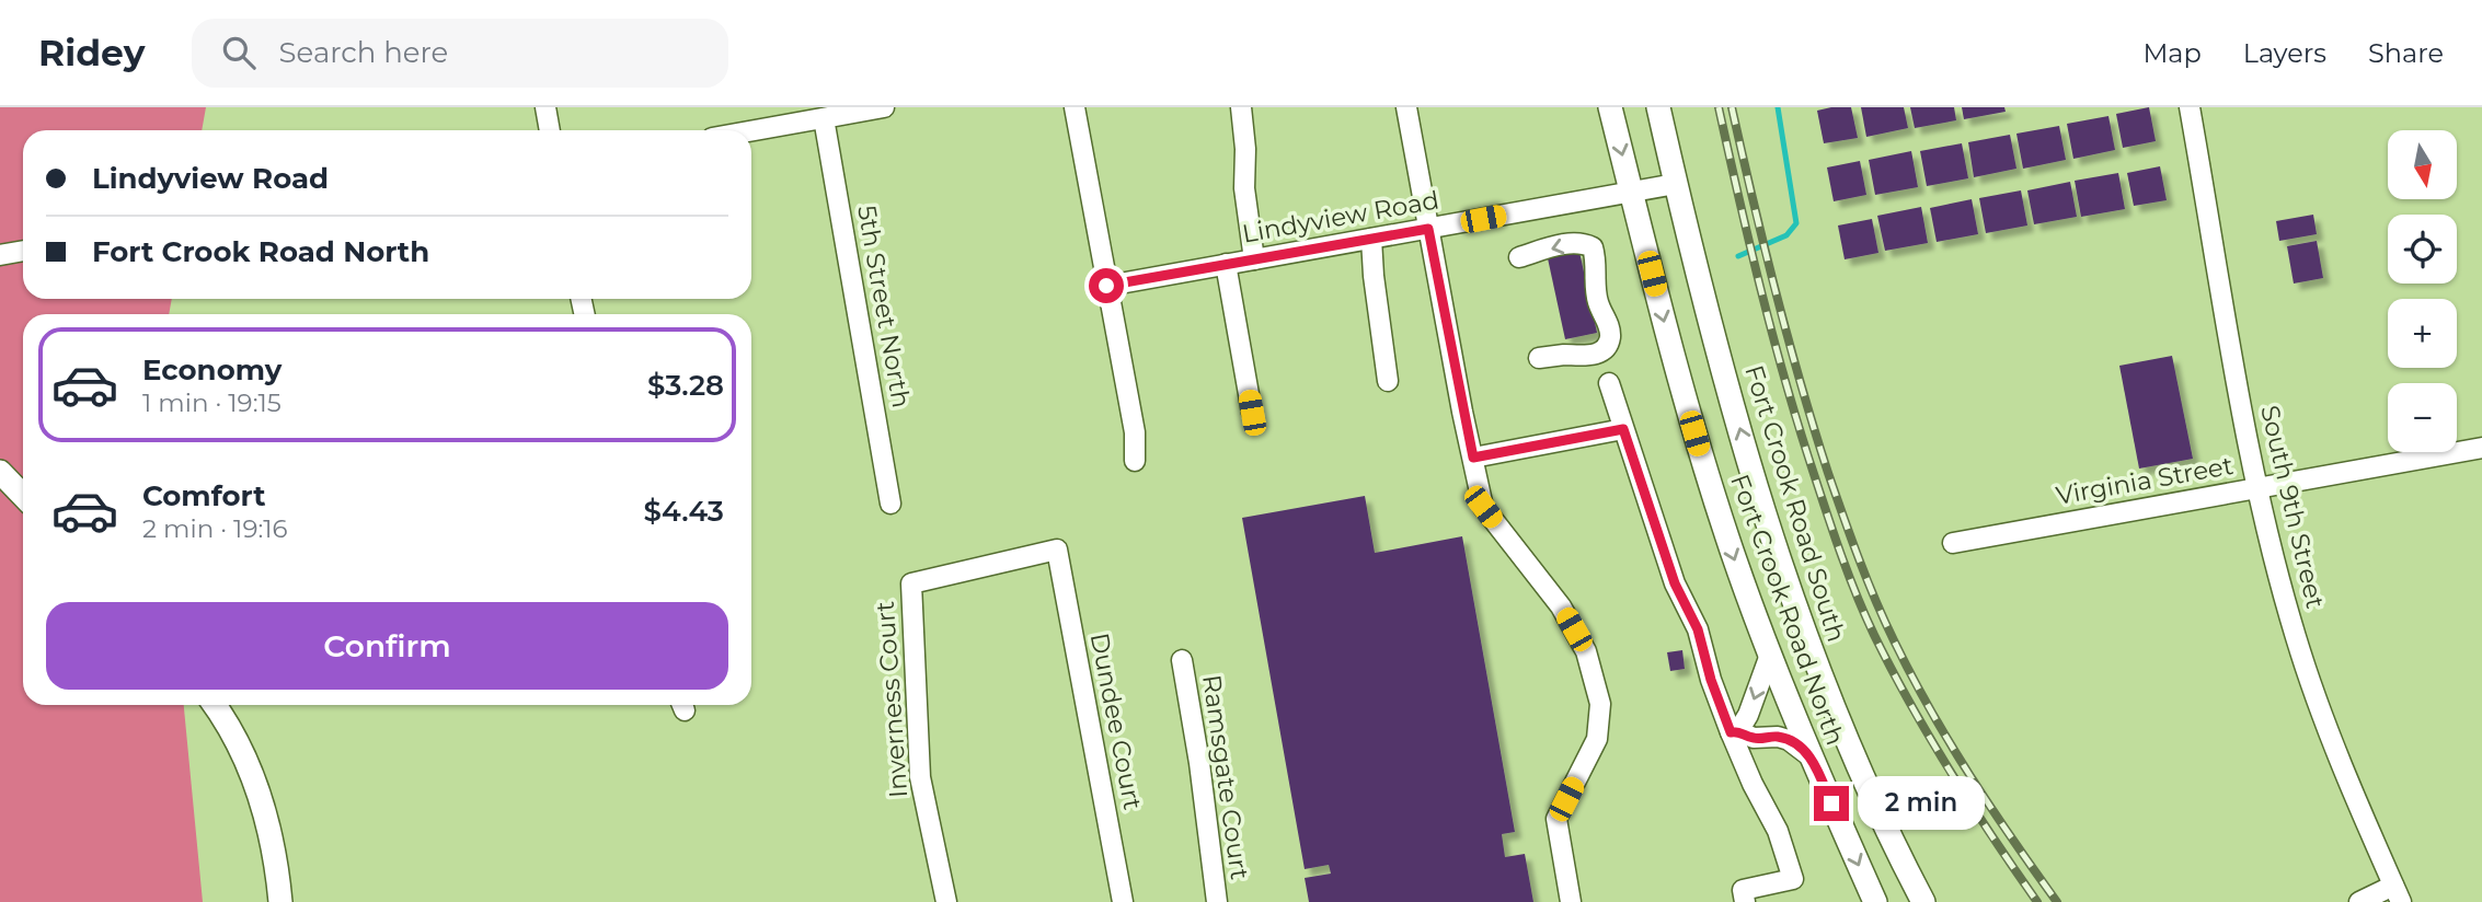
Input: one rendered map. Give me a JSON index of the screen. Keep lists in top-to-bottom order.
{
  "streets": {
    "main road": ["Fort Crook Road South", "Fort Crook Road North"],
    "street": [
      "Lindyview Road",
      "5th Street North",
      "Virginia Street",
      "South 9th Street",
      "Inverness Court",
      "Dundee Court",
      "Ramsgate Court"
    ]
  },
  "crossings": [
    ["Lindyview Road", "Fort Crook Road South"],
    ["Lindyview Road", "Fort Crook Road North"],
    ["Virginia Street", "South 9th Street"],
    ["Inverness Court", "Dundee Court"]
  ],
  "one_way": ["Fort Crook Road South", "Fort Crook Road North"],
  "north": "bottom",
  "page": {
    "header": "Ridey",
    "search": "Search here",
    "nav": ["Map", "Layers", "Share"],
    "map_buttons": ["+", "−"],
    "banner": ["Lindyview Road", "Fort Crook Road North"],
    "list": [
      {
        "name": "Economy",
        "note": "1 min · 19:15",
        "value": "$3.28"
      },
      {
        "name": "Comfort",
        "note": "2 min · 19:16",
        "value": "$4.43"
      }
    ],
    "buttons": "Confirm",
    "bubble": "2 min"
  }
}
